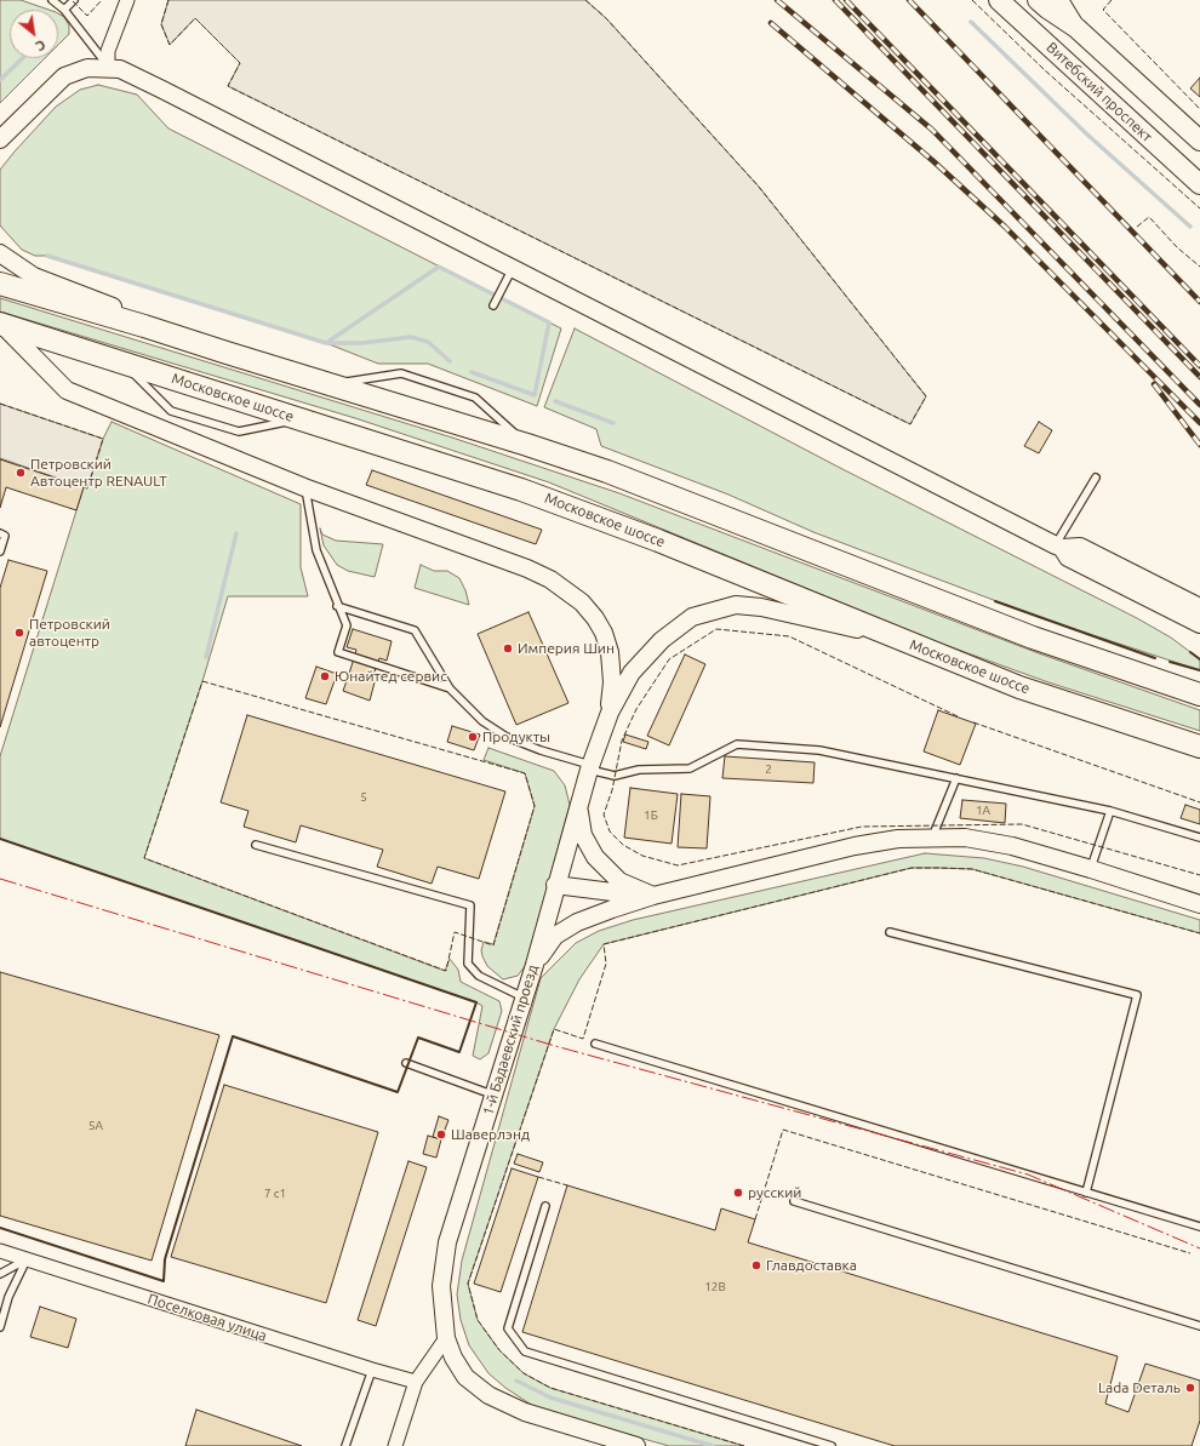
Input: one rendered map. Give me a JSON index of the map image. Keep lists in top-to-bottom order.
{
  "streets": {
    "highway": ["Московское шоссе"],
    "main road": ["Витебский проспект"],
    "street": ["1-й Бадаевский проезд", "Поселковая улица"]
  },
  "places": [
    "Петровский Автоцентр RENAULT",
    "Петровский автоцентр",
    "Империя Шин",
    "Юнайтед сервис",
    "Продукты",
    "Шаверлэнд",
    "русский",
    "Главдоставка",
    "Lada Dеталь"
  ],
  "house_numbers": [
    "2",
    "5",
    "1А",
    "1Б",
    "5А",
    "7 с1",
    "12В"
  ],
  "north": "bottom right"
}
